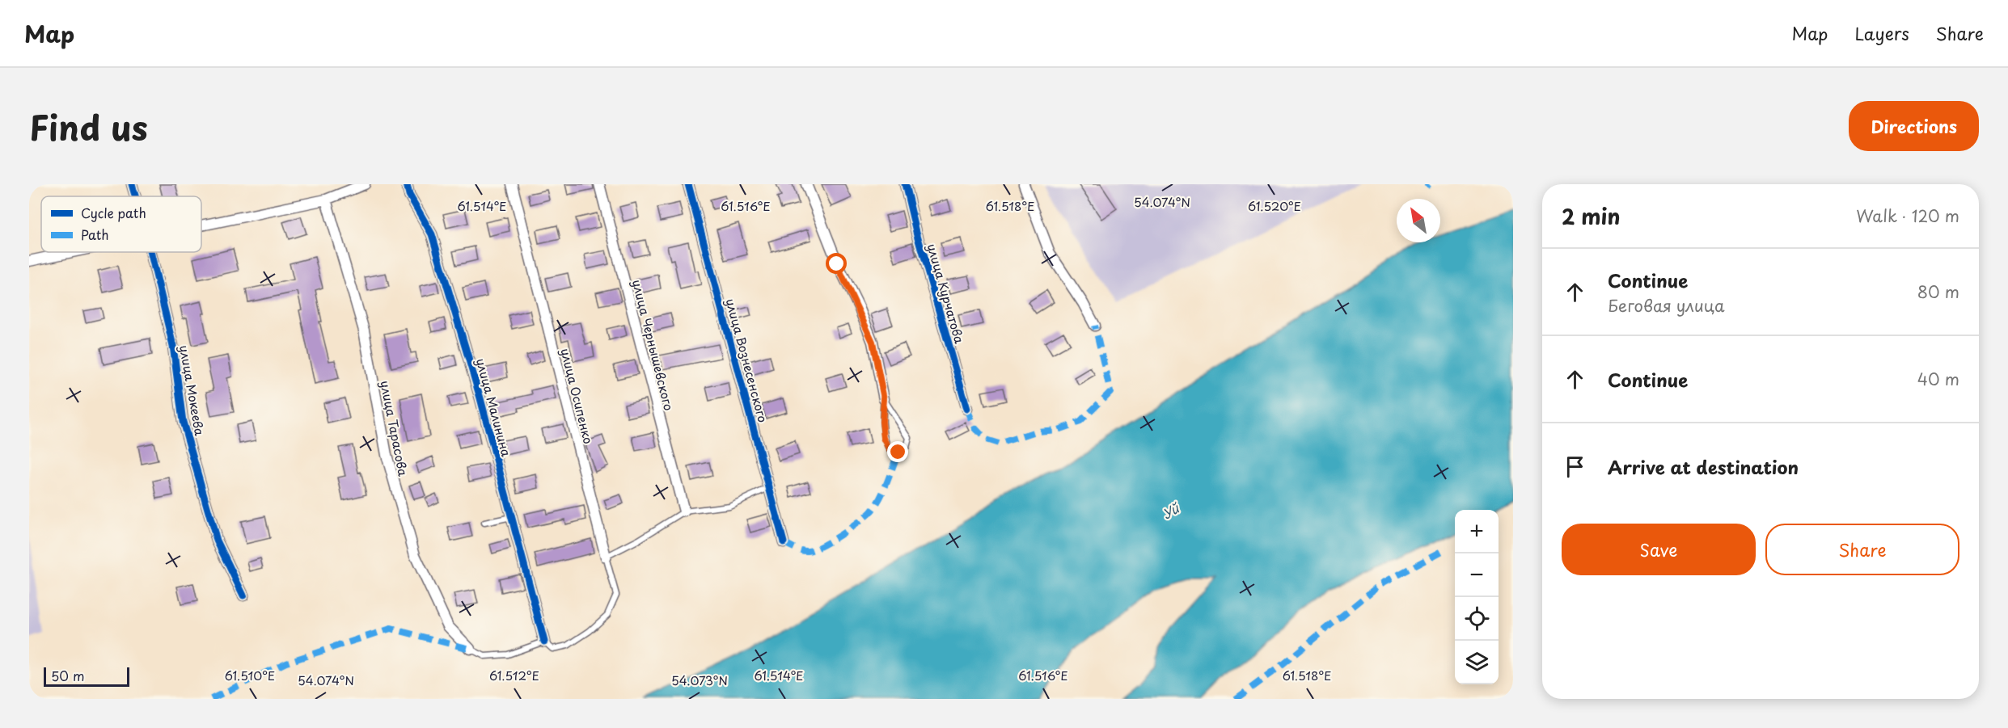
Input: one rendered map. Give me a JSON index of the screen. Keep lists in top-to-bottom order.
{
  "streets": {
    "street": [
      "улица Курчатова",
      "улица Чернышевского",
      "улица Вознесенского",
      "улица Мокеева",
      "улица Осипенко",
      "улица Малинина",
      "улица Тарасова"
    ]
  },
  "water": ["Уй"],
  "legend": ["Cycle path", "Path"],
  "scale_bar": "50 m",
  "north": "top left",
  "page": {
    "header": "Map",
    "nav": ["Map", "Layers", "Share"],
    "title": "Find us",
    "buttons": [
      "Directions",
      ["Save", "Share"]
    ],
    "heading": ["2 min", "Walk · 120 m"],
    "list": [
      ["Continue", "Беговая улица", "80 m"],
      ["Continue", "40 m"],
      "Arrive at destination"
    ],
    "map_buttons": ["+", "−"],
    "scale": "50 m"
  },
  "coordinates": [
    "54.074°N",
    "61.518°E",
    "61.514°E",
    "61.516°E",
    "61.520°E",
    "61.510°E",
    "61.512°E",
    "54.073°N"
  ]
}
